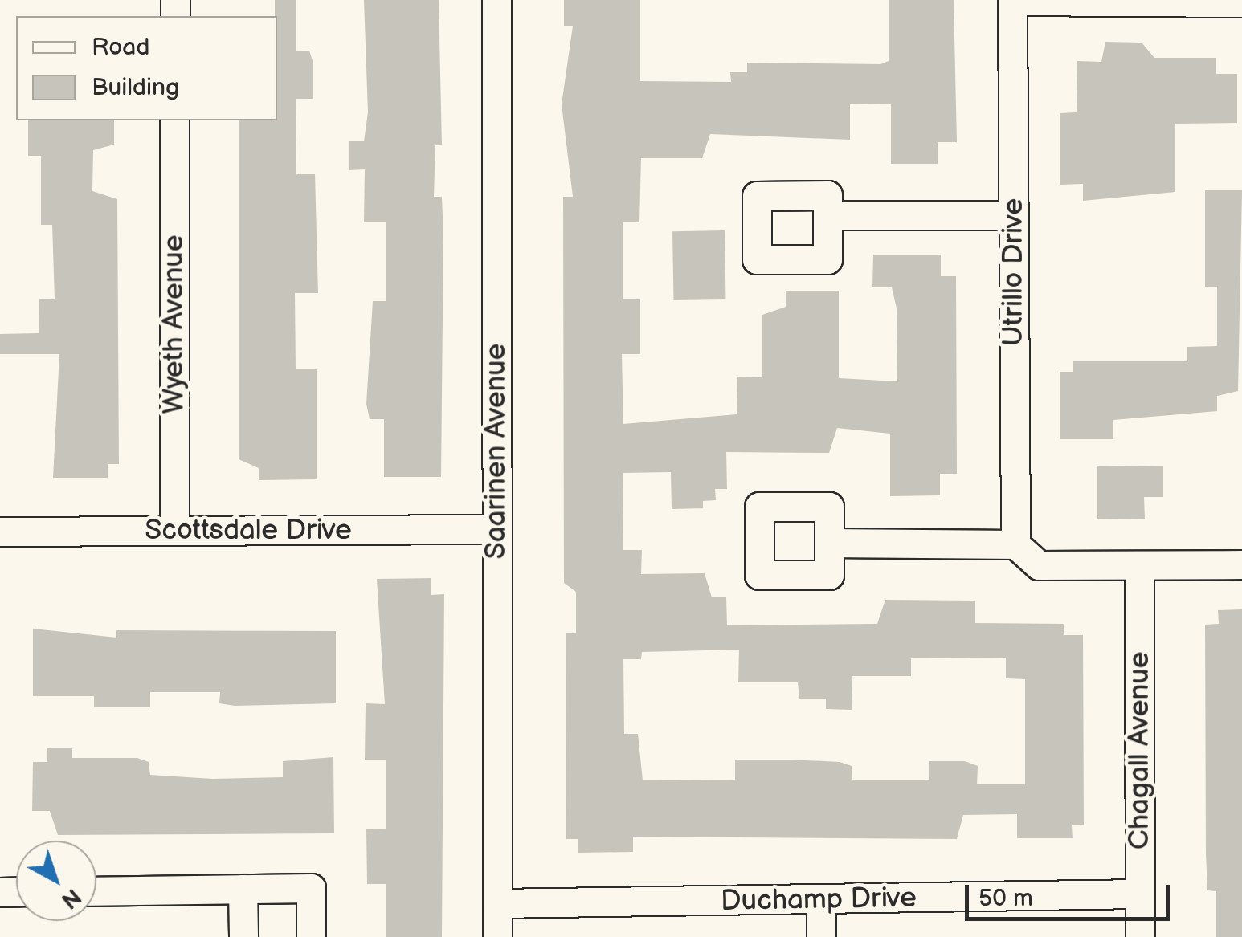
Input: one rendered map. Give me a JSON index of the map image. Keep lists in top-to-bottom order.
{
  "streets": {
    "street": [
      "Utrillo Drive",
      "Wyeth Avenue",
      "Saarinen Avenue",
      "Scottsdale Drive",
      "Chagall Avenue",
      "Duchamp Drive"
    ]
  },
  "crossings": [
    ["Wyeth Avenue", "Scottsdale Drive"],
    ["Saarinen Avenue", "Scottsdale Drive"],
    ["Saarinen Avenue", "Duchamp Drive"],
    ["Chagall Avenue", "Duchamp Drive"]
  ],
  "legend": ["Road", "Building"],
  "scale_bar": "50 m",
  "north": "bottom right"
}
